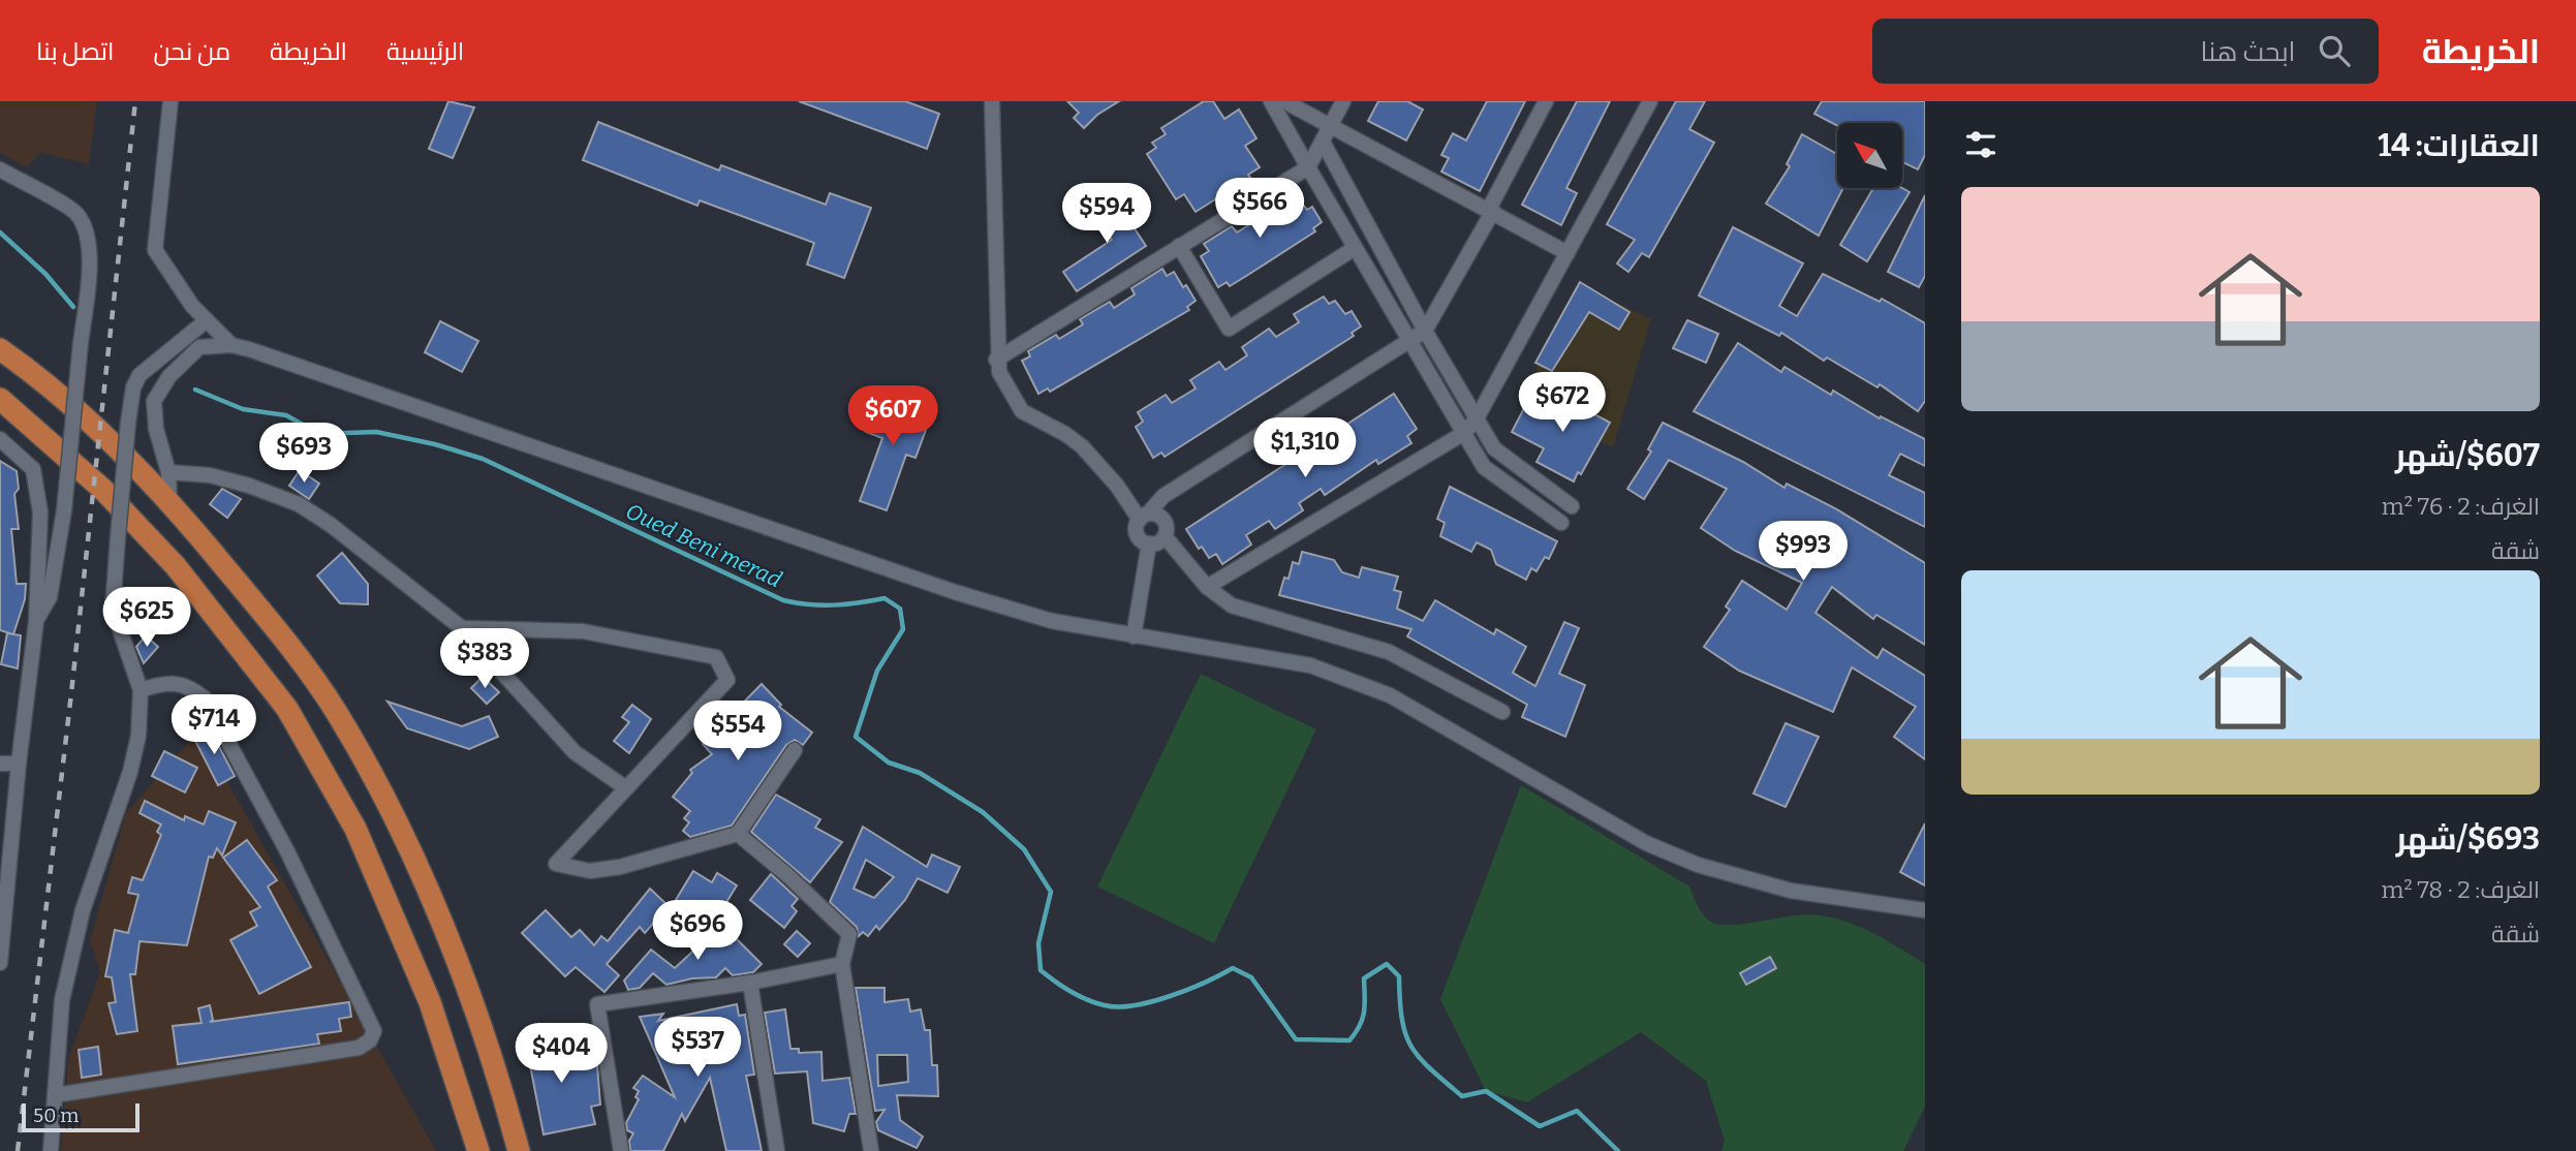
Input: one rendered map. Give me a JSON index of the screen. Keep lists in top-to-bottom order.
{
  "water": ["Oued Beni merad"],
  "scale_bar": "50 m",
  "north": "top left",
  "page": {
    "header": "الخريطة",
    "search": "ابحث هنا",
    "nav": [
      "الرئيسية",
      "الخريطة",
      "من نحن",
      "اتصل بنا"
    ],
    "heading": "العقارات: 14",
    "price": [
      "$566",
      "$594",
      "$672",
      "$607",
      "$1,310",
      "$693",
      "$993",
      "$625",
      "$383",
      "$714",
      "$554",
      "$696",
      "$537",
      "$404"
    ],
    "list": [
      {
        "name": "$607/شهر",
        "note": "الغرف: 2 · 76 m² · شقة"
      },
      {
        "name": "$693/شهر",
        "note": "الغرف: 2 · 78 m² · شقة"
      }
    ],
    "scale": "50 m"
  }
}
